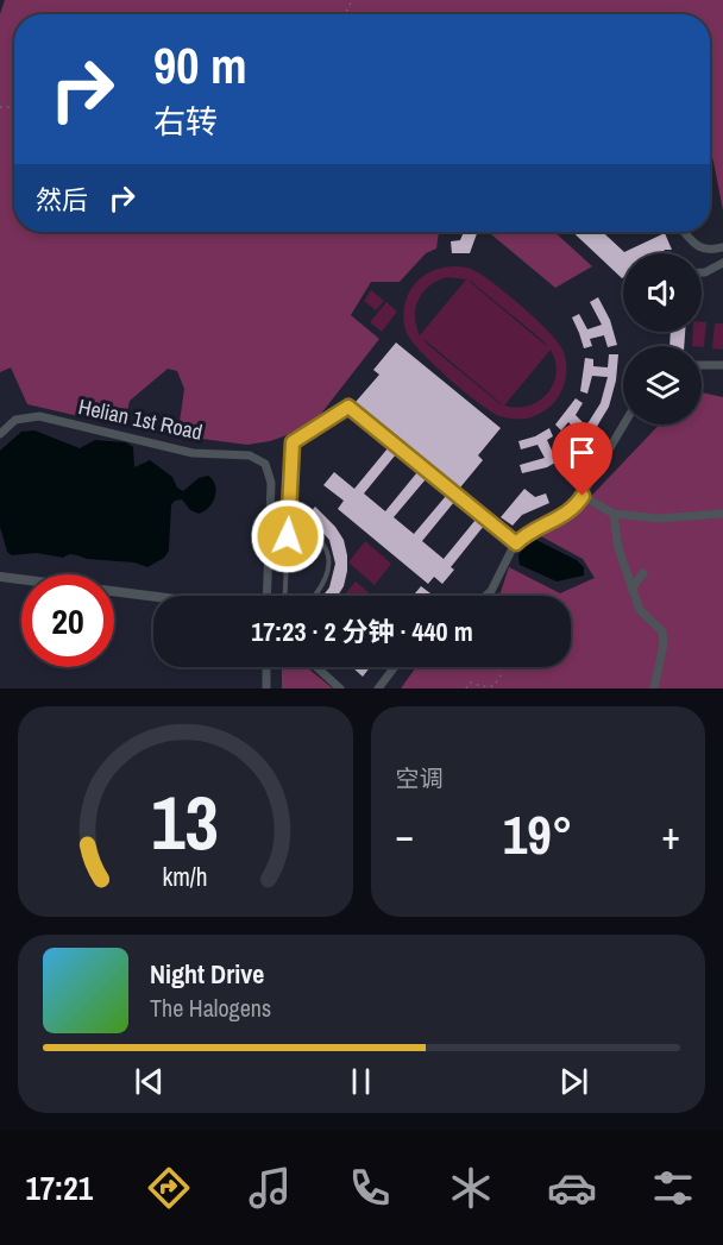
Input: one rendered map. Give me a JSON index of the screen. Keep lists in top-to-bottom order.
{
  "streets": {
    "street": ["Helian 1st Road"]
  },
  "page": {
    "turn": ["90 m", "右转"],
    "then": "然后",
    "limit": "20",
    "trip": "17:23 · 2 分钟 · 440 m",
    "tile": "空调",
    "heat": ["−", "19°", "+"],
    "song": ["Night Drive", "The Halogens"],
    "tabs": "17:21",
    "gauge": ["13", "km/h"]
  }
}
